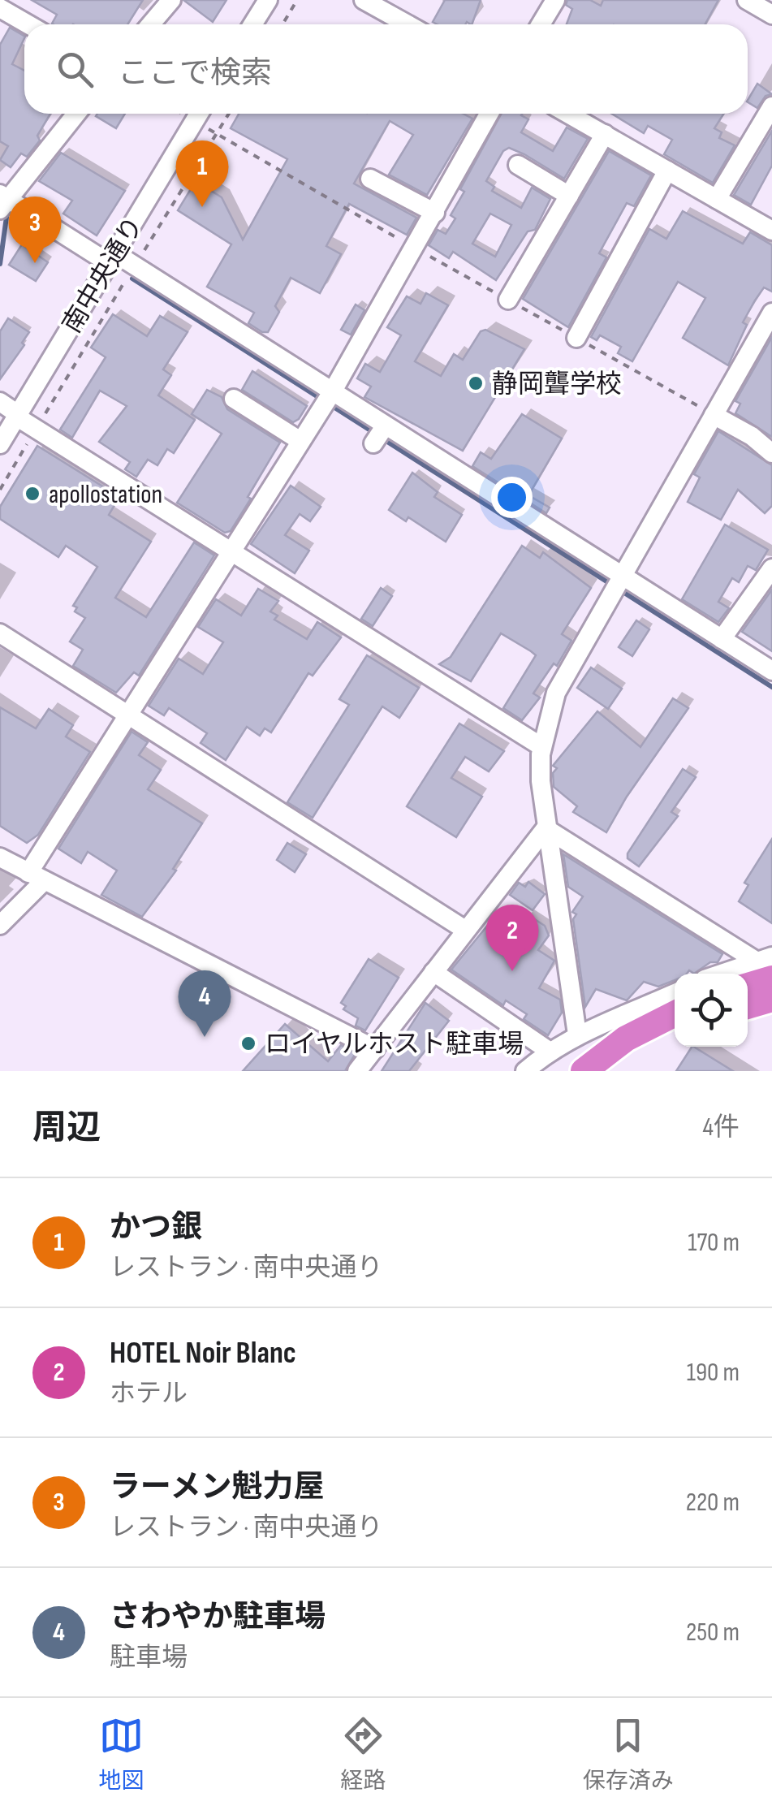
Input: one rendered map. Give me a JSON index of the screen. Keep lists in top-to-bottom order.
{
  "streets": {
    "street": ["南中央通り"]
  },
  "places": ["静岡聾学校", "apollostation", "ロイヤルホスト駐車場"],
  "page": {
    "search": "ここで検索",
    "pins": [
      "1",
      "3",
      "2",
      "4"
    ],
    "heading": ["周辺", "4件"],
    "list": [
      {
        "mark": "1",
        "name": "かつ銀",
        "note": "レストラン · 南中央通り",
        "value": "170 m"
      },
      {
        "mark": "2",
        "name": "HOTEL Noir Blanc",
        "note": "ホテル",
        "value": "190 m"
      },
      {
        "mark": "3",
        "name": "ラーメン魁力屋",
        "note": "レストラン · 南中央通り",
        "value": "220 m"
      },
      {
        "mark": "4",
        "name": "さわやか駐車場",
        "note": "駐車場",
        "value": "250 m"
      }
    ],
    "nav": ["地図", "経路", "保存済み"]
  }
}
